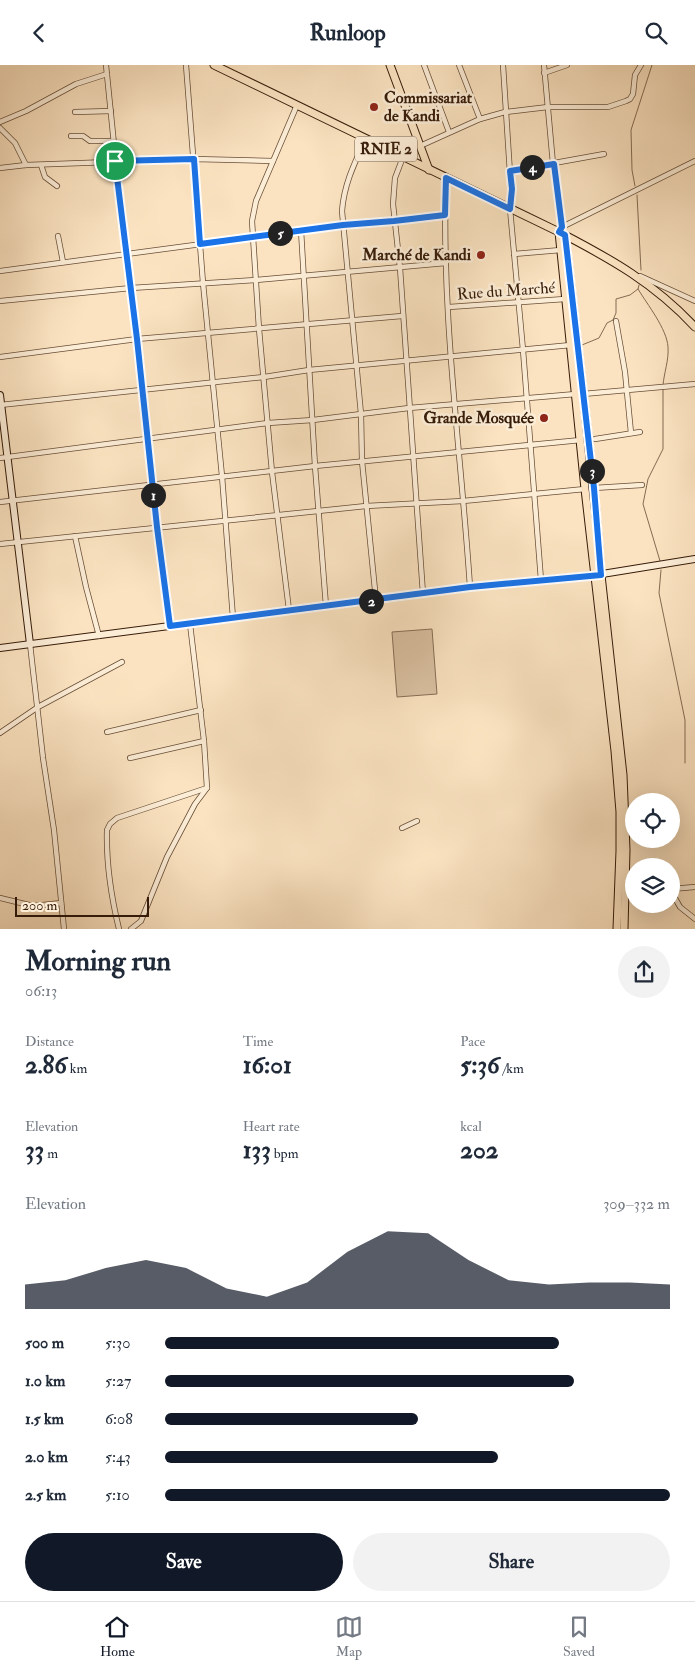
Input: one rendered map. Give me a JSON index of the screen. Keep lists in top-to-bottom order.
{
  "streets": {
    "main road": ["RNIE 2"],
    "street": ["Rue du Marché"]
  },
  "places": ["Commissariat de Kandi", "Marché de Kandi", "Grande Mosquée"],
  "scale_bar": "200 m",
  "page": {
    "header": "Runloop",
    "pins": [
      "4",
      "5",
      "3",
      "1",
      "2"
    ],
    "scale": "200 m",
    "heading": ["Morning run", "06:13"],
    "stats": [
      ["Distance", "2.86 km"],
      ["Time", "16:01"],
      ["Pace", "5:36 /km"],
      ["Elevation", "33 m"],
      ["Heart rate", "133 bpm"],
      ["kcal", "202"]
    ],
    "chart": ["Elevation", "309–332 m"],
    "list": [
      {
        "name": "500 m",
        "note": "5:30"
      },
      {
        "name": "1.0 km",
        "note": "5:27"
      },
      {
        "name": "1.5 km",
        "note": "6:08"
      },
      {
        "name": "2.0 km",
        "note": "5:43"
      },
      {
        "name": "2.5 km",
        "note": "5:10"
      }
    ],
    "buttons": ["Save", "Share"],
    "tabs": ["Home", "Map", "Saved"]
  }
}
